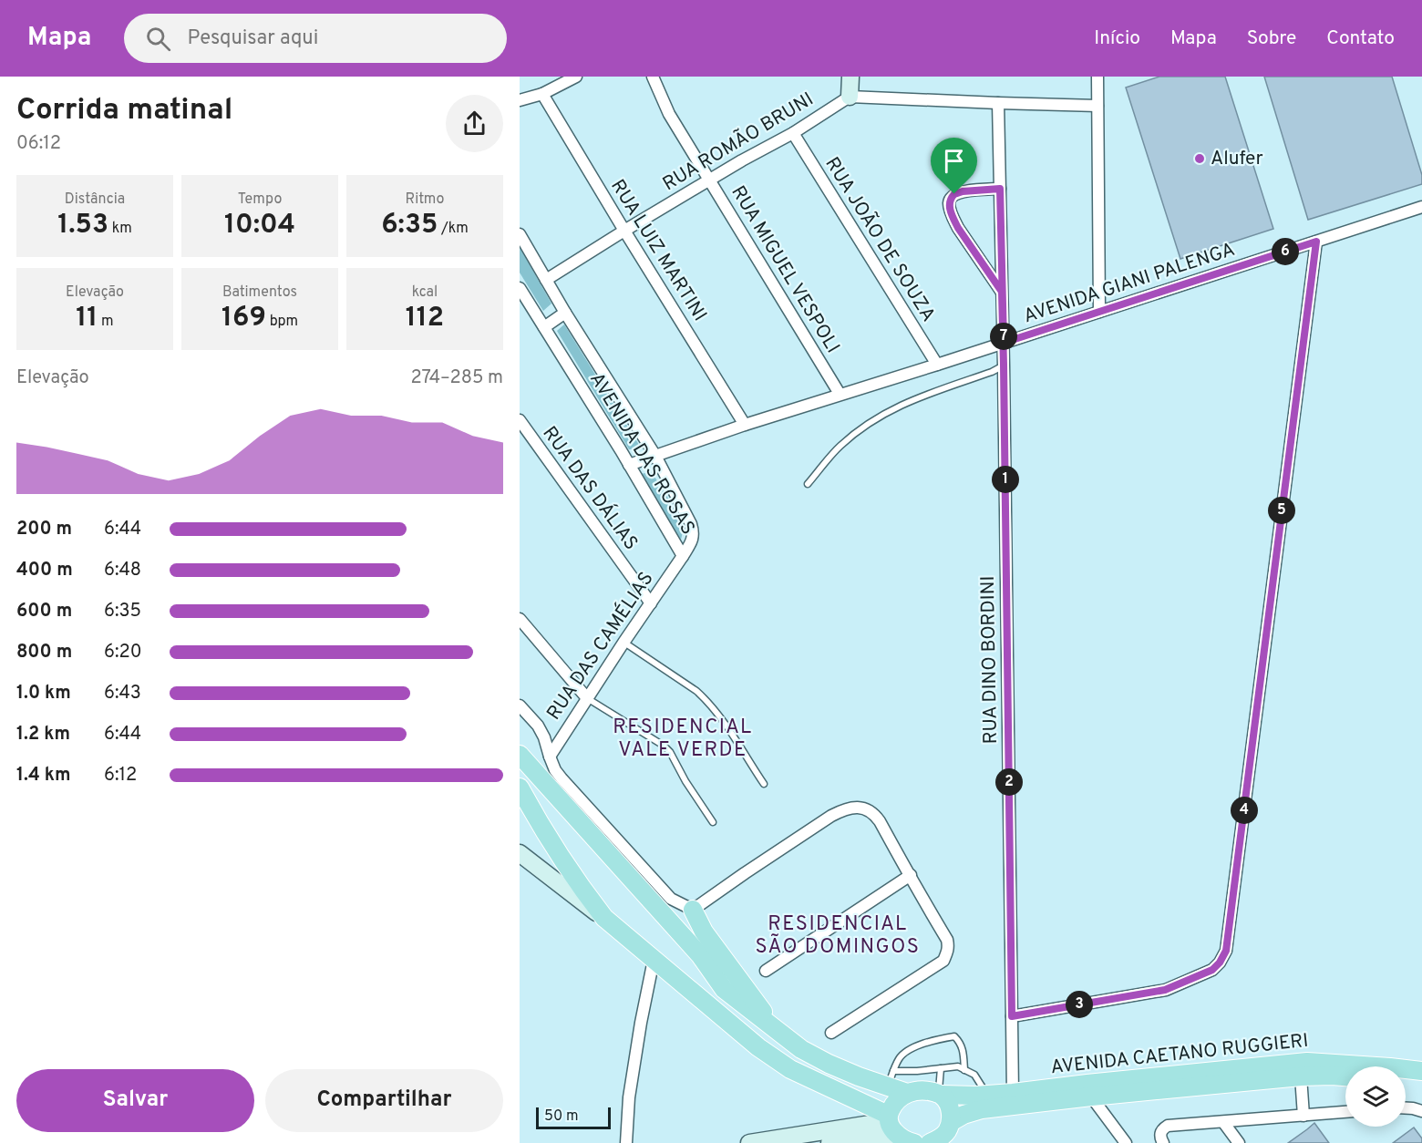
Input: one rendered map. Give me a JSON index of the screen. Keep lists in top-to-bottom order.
{
  "streets": {
    "main road": ["AVENIDA CAETANO RUGGIERI"],
    "street": [
      "RUA ROMÃO BRUNI",
      "RUA JOÃO DE SOUZA",
      "RUA LUIZ MARTINI",
      "RUA MIGUEL VESPOLI",
      "AVENIDA GIANI PALENGA",
      "AVENIDA DAS ROSAS",
      "RUA DAS DÁLIAS",
      "RUA DAS CAMÉLIAS",
      "RUA DINO BORDINI"
    ]
  },
  "crossings": [
    ["RUA ROMÃO BRUNI", "RUA JOÃO DE SOUZA"],
    ["RUA ROMÃO BRUNI", "RUA LUIZ MARTINI"],
    ["RUA ROMÃO BRUNI", "RUA MIGUEL VESPOLI"],
    ["RUA ROMÃO BRUNI", "AVENIDA DAS ROSAS"],
    ["RUA JOÃO DE SOUZA", "AVENIDA GIANI PALENGA"],
    ["RUA LUIZ MARTINI", "AVENIDA GIANI PALENGA"],
    ["RUA MIGUEL VESPOLI", "AVENIDA GIANI PALENGA"],
    ["AVENIDA GIANI PALENGA", "AVENIDA DAS ROSAS"],
    ["AVENIDA GIANI PALENGA", "RUA DINO BORDINI"],
    ["AVENIDA DAS ROSAS", "RUA DAS CAMÉLIAS"],
    ["RUA DAS DÁLIAS", "RUA DAS CAMÉLIAS"],
    ["RUA DINO BORDINI", "AVENIDA CAETANO RUGGIERI"]
  ],
  "districts": ["RESIDENCIAL VALE VERDE", "RESIDENCIAL SÃO DOMINGOS"],
  "places": ["Alufer"],
  "scale_bar": "50 m",
  "page": {
    "header": "Mapa",
    "search": "Pesquisar aqui",
    "nav": [
      "Início",
      "Mapa",
      "Sobre",
      "Contato"
    ],
    "heading": ["Corrida matinal", "06:12"],
    "stats": [
      ["Distância", "1.53 km"],
      ["Tempo", "10:04"],
      ["Ritmo", "6:35 /km"],
      ["Elevação", "11 m"],
      ["Batimentos", "169 bpm"],
      ["kcal", "112"]
    ],
    "pins": [
      "6",
      "7",
      "1",
      "5",
      "2",
      "4",
      "3"
    ],
    "chart": ["Elevação", "274–285 m"],
    "list": [
      {
        "name": "200 m",
        "note": "6:44"
      },
      {
        "name": "400 m",
        "note": "6:48"
      },
      {
        "name": "600 m",
        "note": "6:35"
      },
      {
        "name": "800 m",
        "note": "6:20"
      },
      {
        "name": "1.0 km",
        "note": "6:43"
      },
      {
        "name": "1.2 km",
        "note": "6:44"
      },
      {
        "name": "1.4 km",
        "note": "6:12"
      }
    ],
    "buttons": ["Salvar", "Compartilhar"],
    "scale": "50 m"
  }
}
